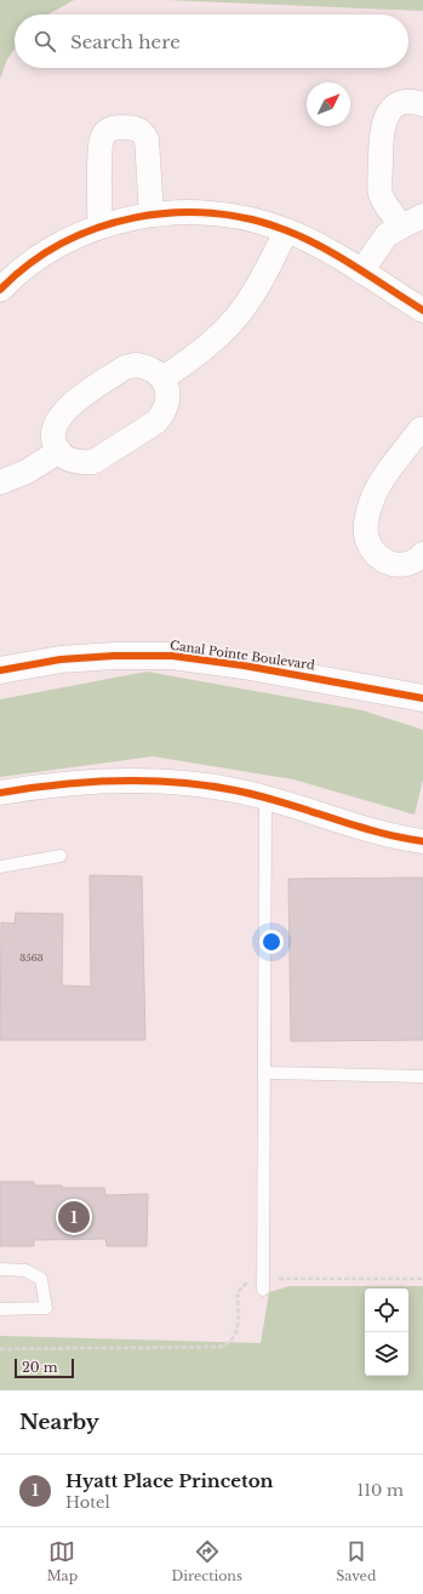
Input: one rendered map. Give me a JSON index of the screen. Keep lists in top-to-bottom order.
{
  "streets": {
    "street": ["Canal Pointe Boulevard"]
  },
  "house_numbers": ["3563"],
  "scale_bar": "20 m",
  "north": "top right",
  "page": {
    "search": "Search here",
    "pins": "1",
    "scale": "20 m",
    "heading": "Nearby",
    "list": [
      {
        "mark": "1",
        "name": "Hyatt Place Princeton",
        "note": "Hotel",
        "value": "110 m"
      }
    ],
    "nav": ["Map", "Directions", "Saved"]
  }
}
